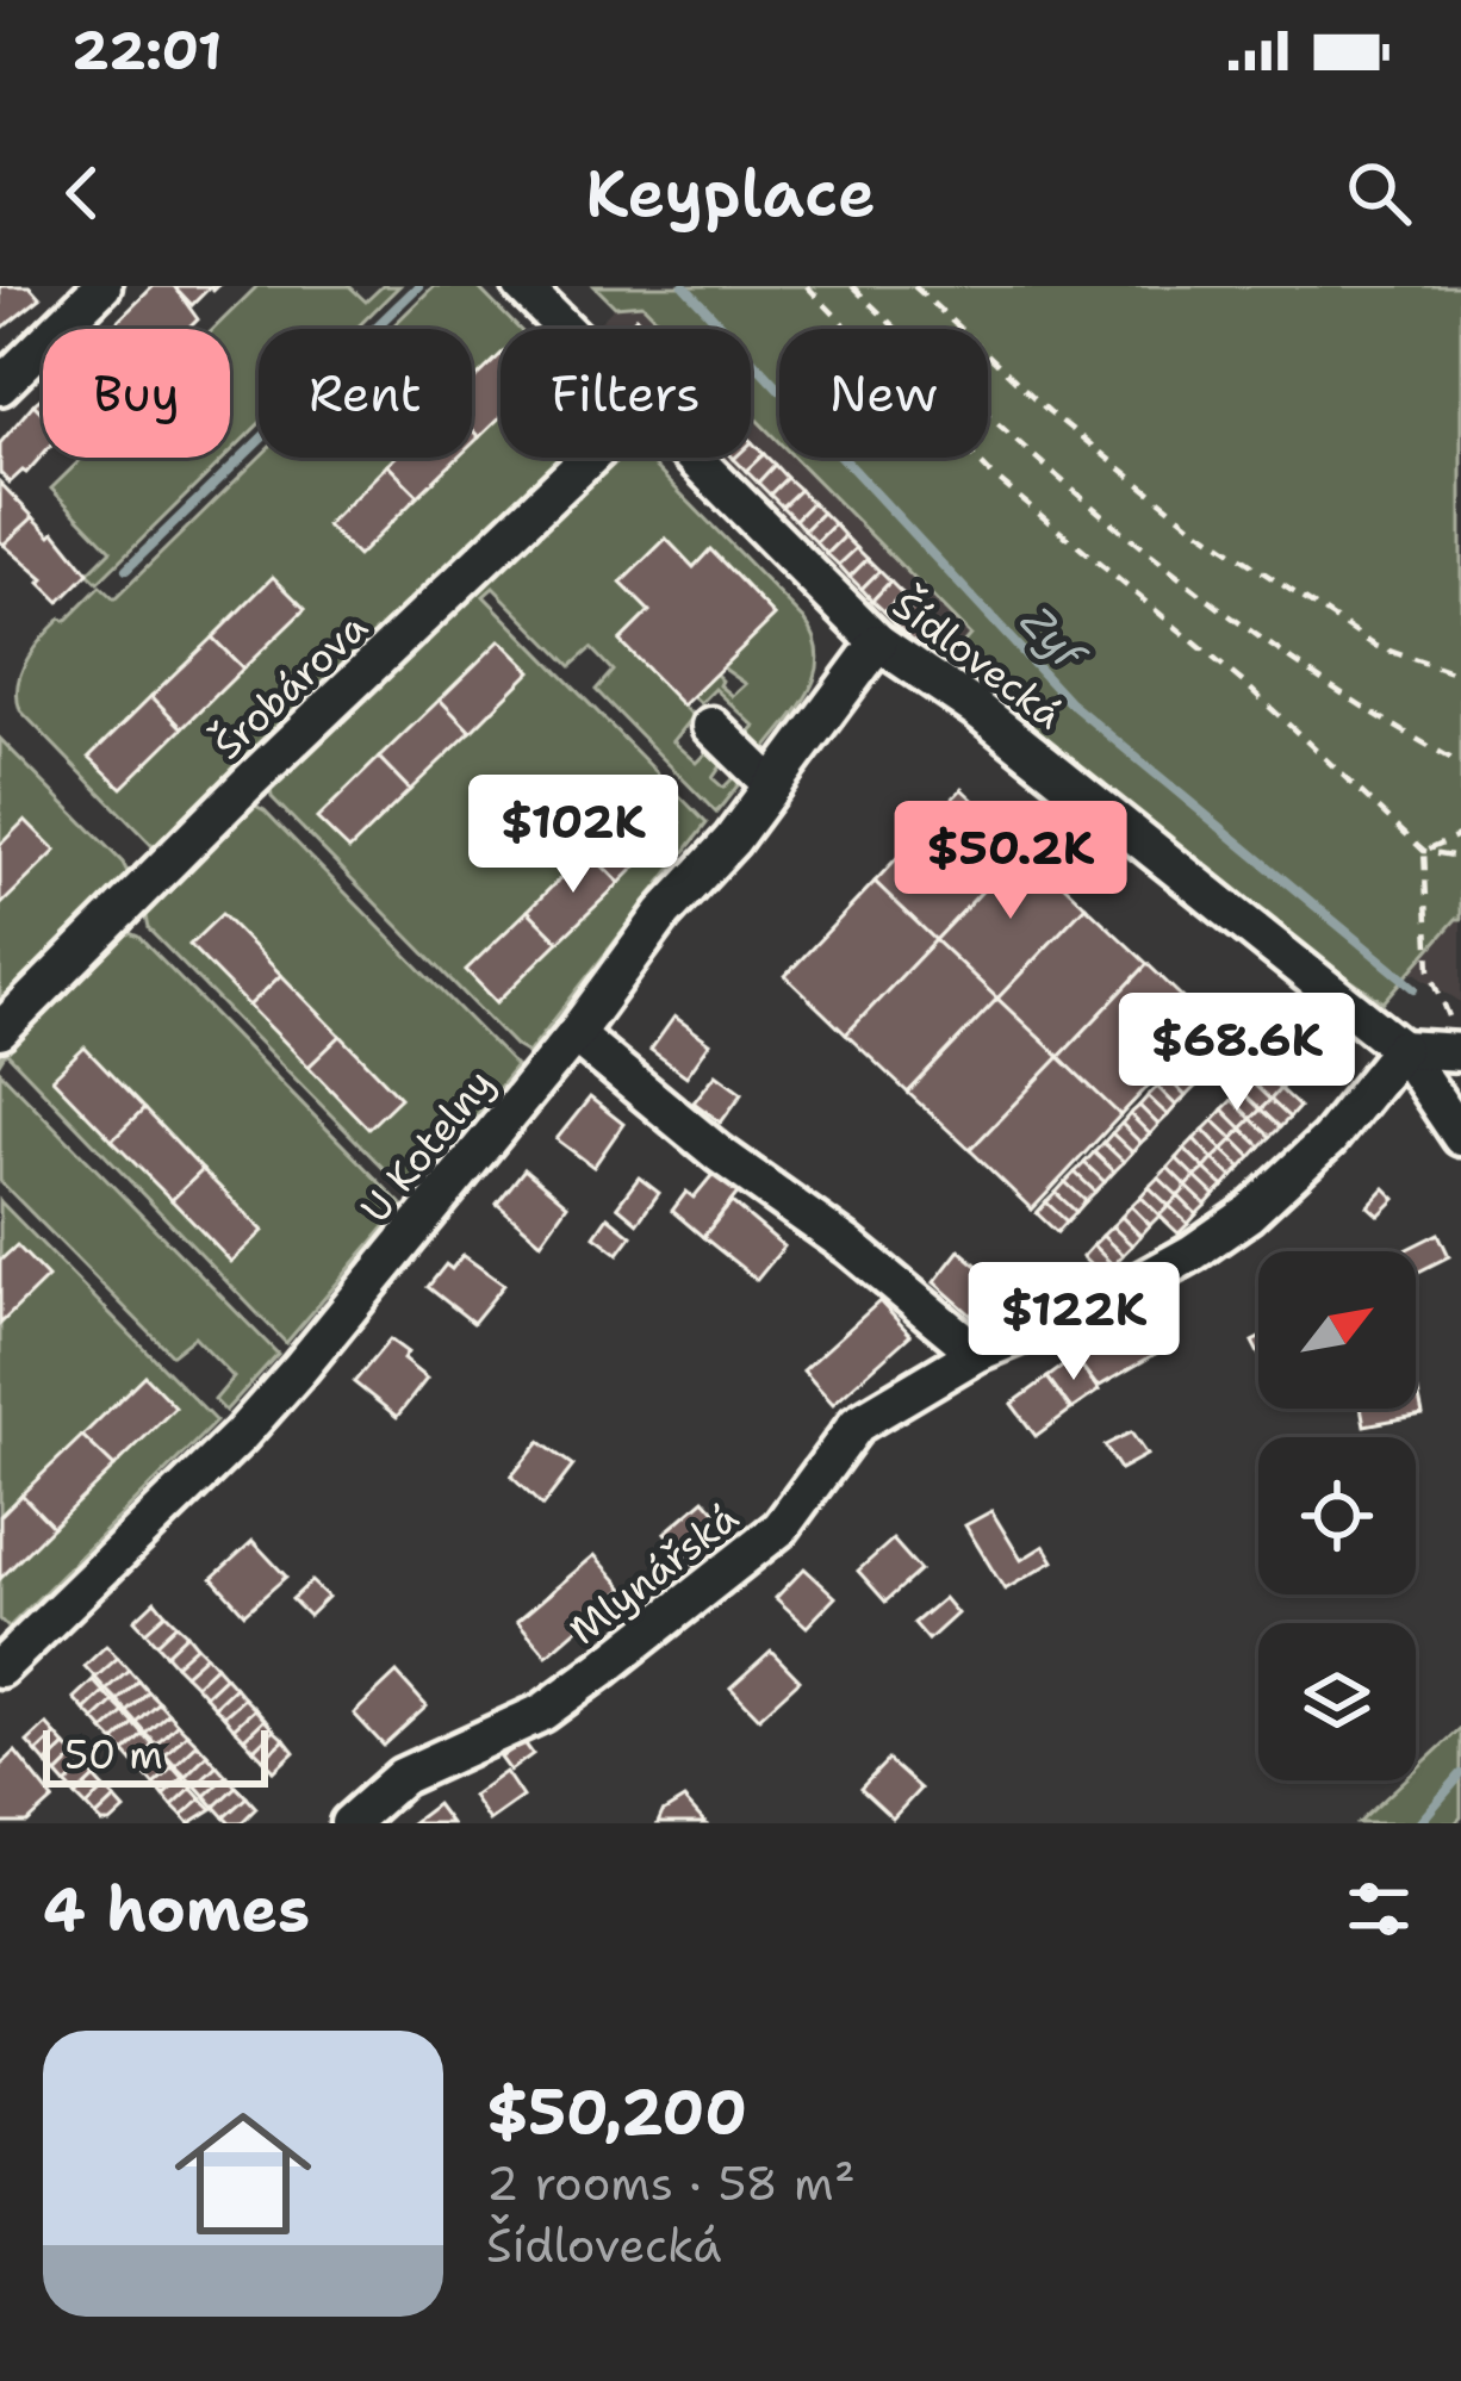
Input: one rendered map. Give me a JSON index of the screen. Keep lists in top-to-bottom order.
{
  "streets": {
    "street": [
      "Šídlovecká",
      "Šrobárova",
      "U Kotelny",
      "Mlynářská"
    ]
  },
  "crossings": [
    ["Šídlovecká", "U Kotelny"],
    ["Šídlovecká", "Mlynářská"]
  ],
  "water": ["Zyf"],
  "scale_bar": "50 m",
  "north": "top right",
  "page": {
    "status": "22:01",
    "header": "Keyplace",
    "chip": [
      "Buy",
      "Rent",
      "Filters",
      "New"
    ],
    "price": [
      "$102K",
      "$50.2K",
      "$68.6K",
      "$122K"
    ],
    "scale": "50 m",
    "heading": "4 homes",
    "list": [
      {
        "name": "$50,200",
        "note": "2 rooms · 58 m² · Šídlovecká"
      }
    ]
  }
}
